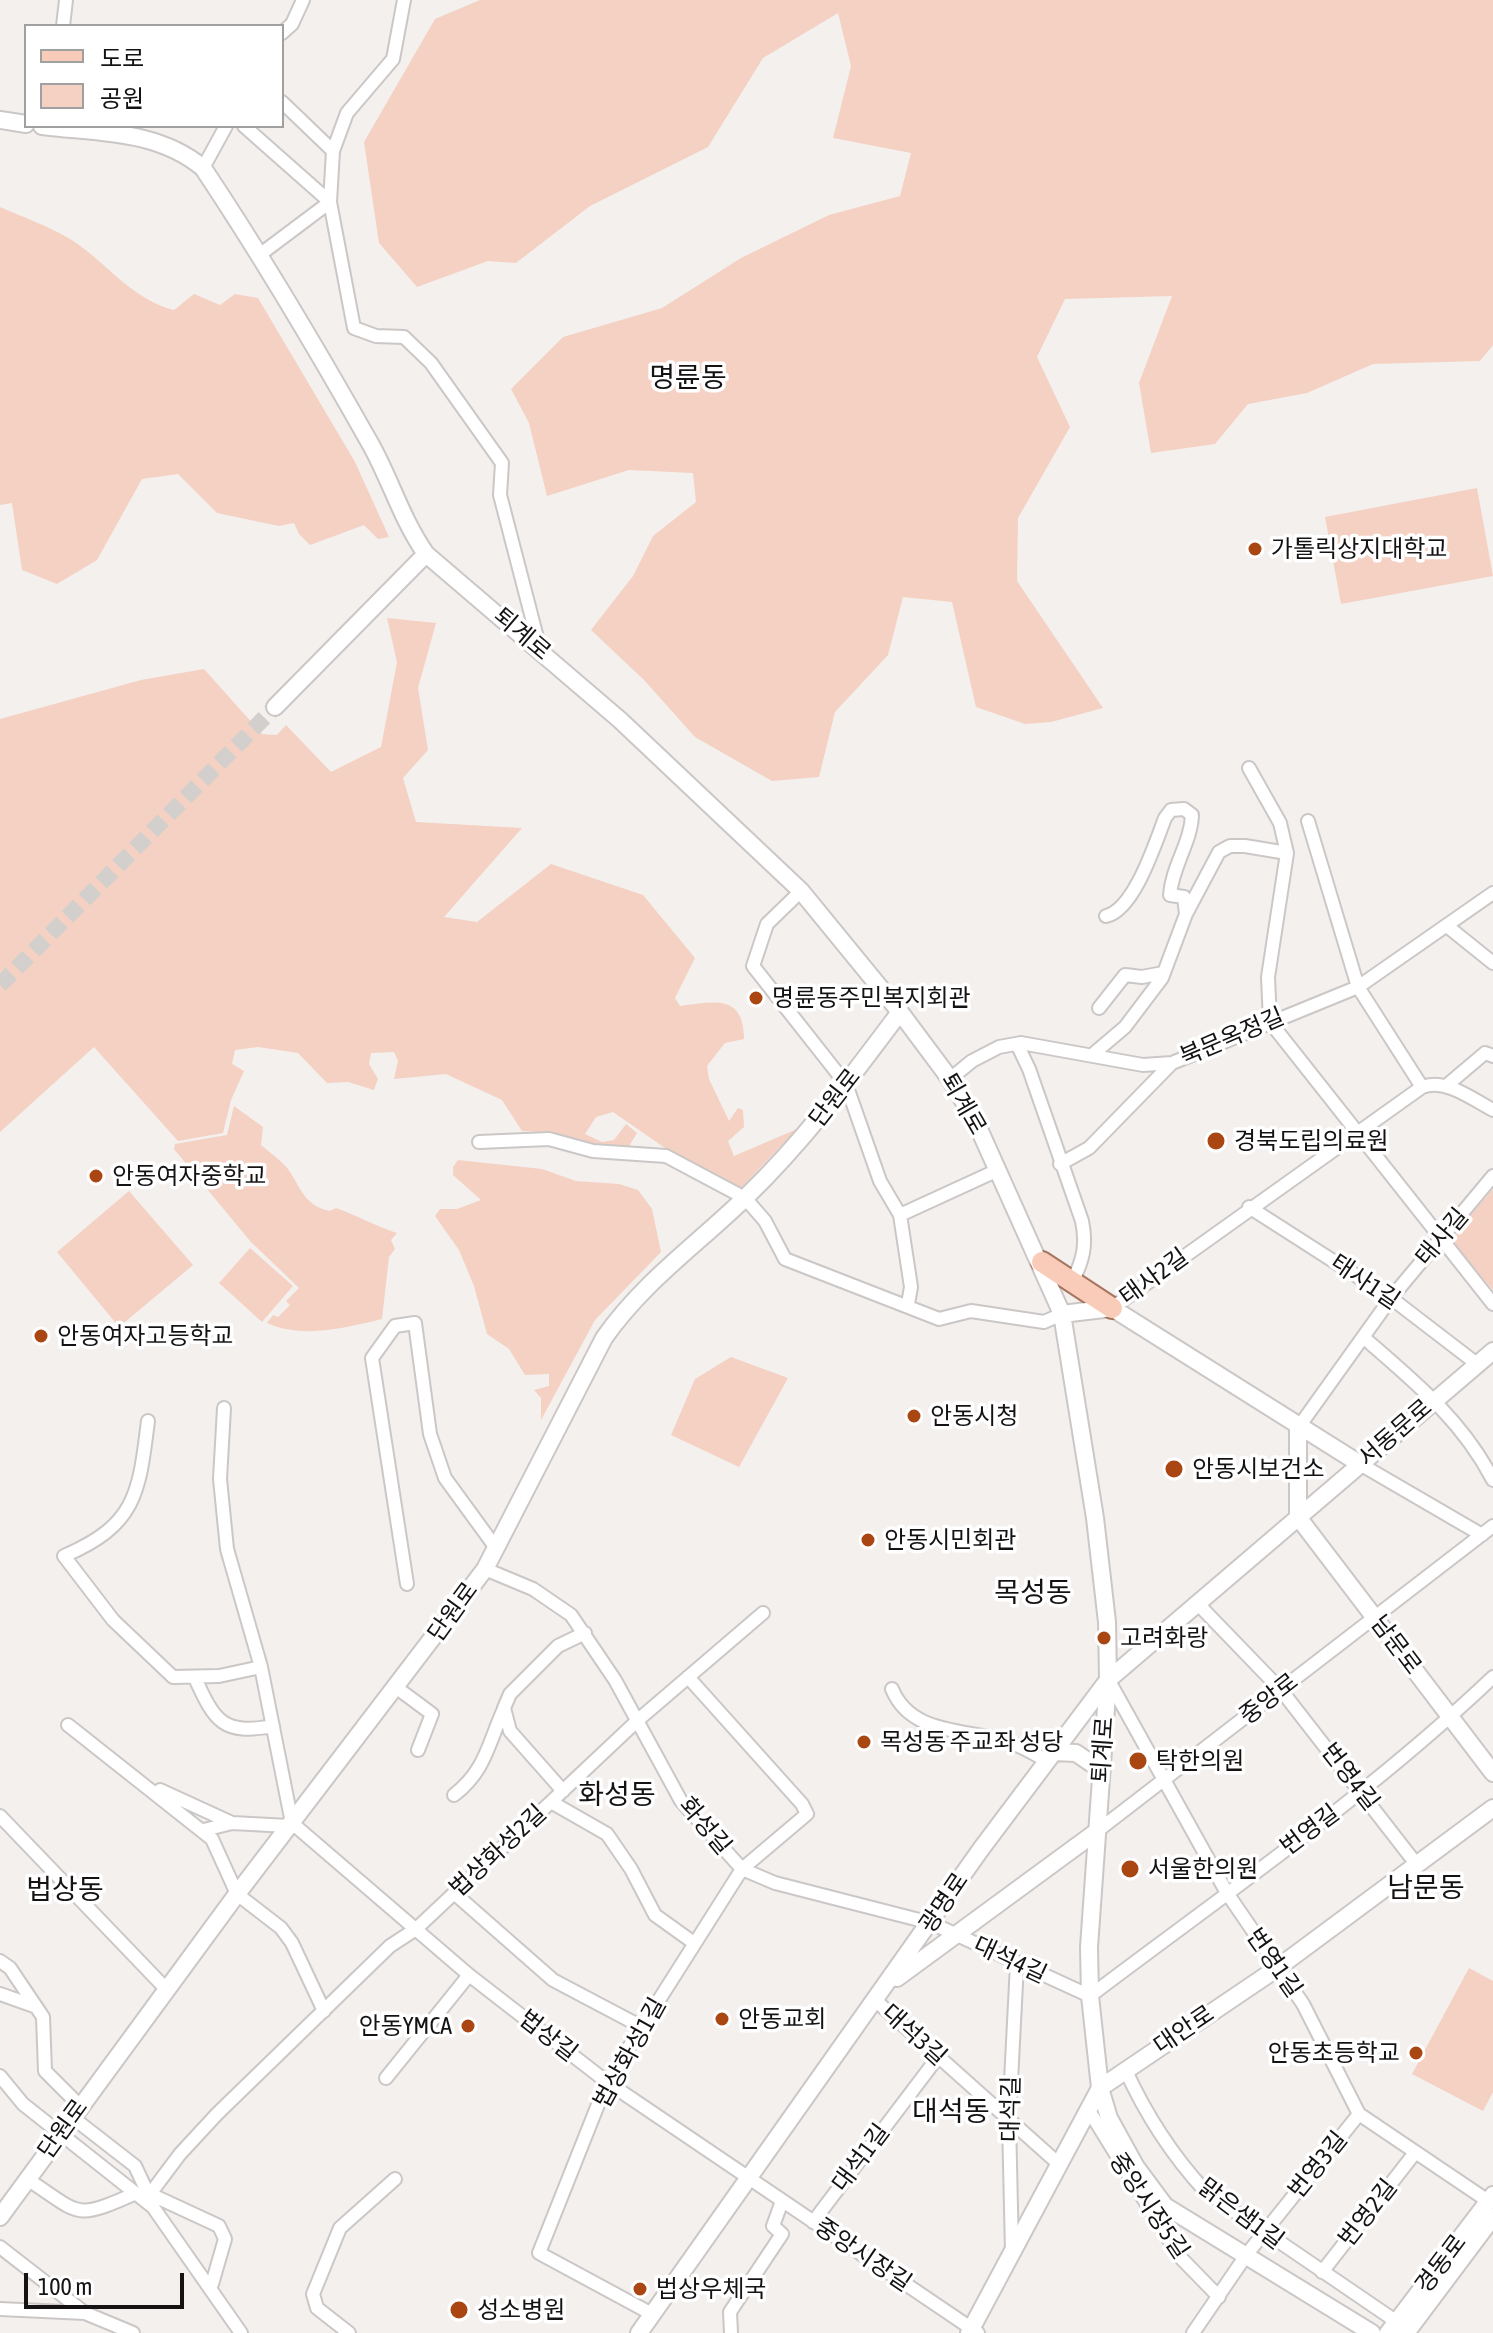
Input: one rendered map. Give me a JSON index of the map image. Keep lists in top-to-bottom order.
{
  "streets": {
    "street": [
      "퇴계로",
      "북문옥정길",
      "단원로",
      "태사길",
      "태사2길",
      "태사1길",
      "서동문로",
      "남문로",
      "중앙로",
      "번영4길",
      "화성길",
      "번영길",
      "법상화성2길",
      "광명로",
      "대석4길",
      "번영1길",
      "대안로",
      "대석3길",
      "법상길",
      "법상화성1길",
      "대석길",
      "대석1길",
      "번영3길",
      "중앙시장5길",
      "번영2길",
      "맑은샘1길",
      "중앙시장길",
      "경동로"
    ]
  },
  "crossings": [
    ["퇴계로", "북문옥정길"],
    ["퇴계로", "단원로"],
    ["퇴계로", "중앙로"],
    ["퇴계로", "번영길"],
    ["퇴계로", "광명로"],
    ["퇴계로", "대석4길"],
    ["퇴계로", "번영1길"],
    ["퇴계로", "대안로"],
    ["퇴계로", "번영3길"],
    ["단원로", "화성길"],
    ["단원로", "법상길"],
    ["태사길", "태사2길"],
    ["태사길", "태사1길"],
    ["태사2길", "태사1길"],
    ["태사2길", "서동문로"],
    ["태사1길", "서동문로"],
    ["서동문로", "남문로"],
    ["서동문로", "광명로"],
    ["남문로", "중앙로"],
    ["남문로", "번영길"],
    ["남문로", "광명로"],
    ["중앙로", "번영4길"],
    ["중앙로", "광명로"],
    ["중앙로", "대석4길"],
    ["중앙로", "번영1길"],
    ["번영4길", "번영길"],
    ["번영4길", "대안로"],
    ["화성길", "법상화성2길"],
    ["화성길", "광명로"],
    ["화성길", "대석4길"],
    ["화성길", "법상화성1길"],
    ["번영길", "대석4길"],
    ["번영길", "번영1길"],
    ["법상화성2길", "법상길"],
    ["법상화성2길", "법상화성1길"],
    ["광명로", "대석4길"],
    ["광명로", "번영1길"],
    ["광명로", "대석3길"],
    ["광명로", "법상길"],
    ["광명로", "법상화성1길"],
    ["광명로", "중앙시장길"],
    ["대석4길", "대석길"],
    ["번영1길", "대안로"],
    ["번영1길", "번영3길"],
    ["번영1길", "번영2길"],
    ["번영1길", "경동로"],
    ["대안로", "대석3길"],
    ["대안로", "대석길"],
    ["대안로", "중앙시장5길"],
    ["대안로", "맑은샘1길"],
    ["대안로", "중앙시장길"],
    ["대석3길", "대석길"],
    ["대석3길", "대석1길"],
    ["법상길", "법상화성1길"],
    ["법상길", "중앙시장길"],
    ["대석1길", "중앙시장길"],
    ["번영3길", "중앙시장5길"],
    ["번영3길", "맑은샘1길"],
    ["번영2길", "맑은샘1길"],
    ["맑은샘1길", "경동로"]
  ],
  "districts": [
    "명륜동",
    "목성동",
    "화성동",
    "남문동",
    "법상동",
    "대석동"
  ],
  "places": [
    "가톨릭상지대학교",
    "명륜동주민복지회관",
    "경북도립의료원",
    "안동여자중학교",
    "안동여자고등학교",
    "안동시청",
    "안동시보건소",
    "안동시민회관",
    "고려화랑",
    "목성동 주교좌 성당",
    "탁한의원",
    "서울한의원",
    "안동교회",
    "안동YMCA",
    "안동초등학교",
    "법상우체국",
    "성소병원"
  ],
  "legend": ["도로", "공원"],
  "scale_bar": "100 m"
}
